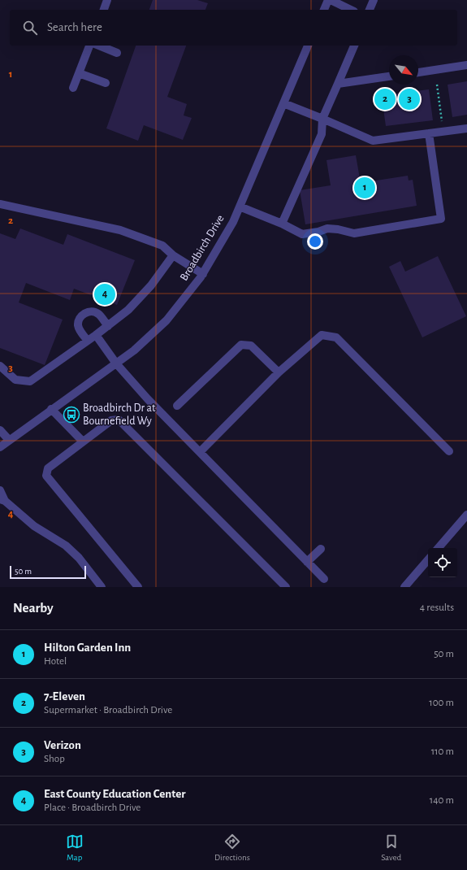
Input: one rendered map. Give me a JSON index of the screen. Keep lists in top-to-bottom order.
{
  "streets": {
    "street": ["Broadbirch Drive"]
  },
  "places": {
    "bus stop": ["Broadbirch Dr at Bournefield Wy"]
  },
  "scale_bar": "50 m",
  "north": "bottom right",
  "page": {
    "search": "Search here",
    "pins": [
      "2",
      "3",
      "1",
      "4"
    ],
    "scale": "50 m",
    "heading": ["Nearby", "4 results"],
    "list": [
      {
        "mark": "1",
        "name": "Hilton Garden Inn",
        "note": "Hotel",
        "value": "50 m"
      },
      {
        "mark": "2",
        "name": "7-Eleven",
        "note": "Supermarket · Broadbirch Drive",
        "value": "100 m"
      },
      {
        "mark": "3",
        "name": "Verizon",
        "note": "Shop",
        "value": "110 m"
      },
      {
        "mark": "4",
        "name": "East County Education Center",
        "note": "Place · Broadbirch Drive",
        "value": "140 m"
      }
    ],
    "nav": ["Map", "Directions", "Saved"]
  },
  "grid": {
    "rows": [
      "1",
      "2",
      "3",
      "4"
    ]
  }
}
